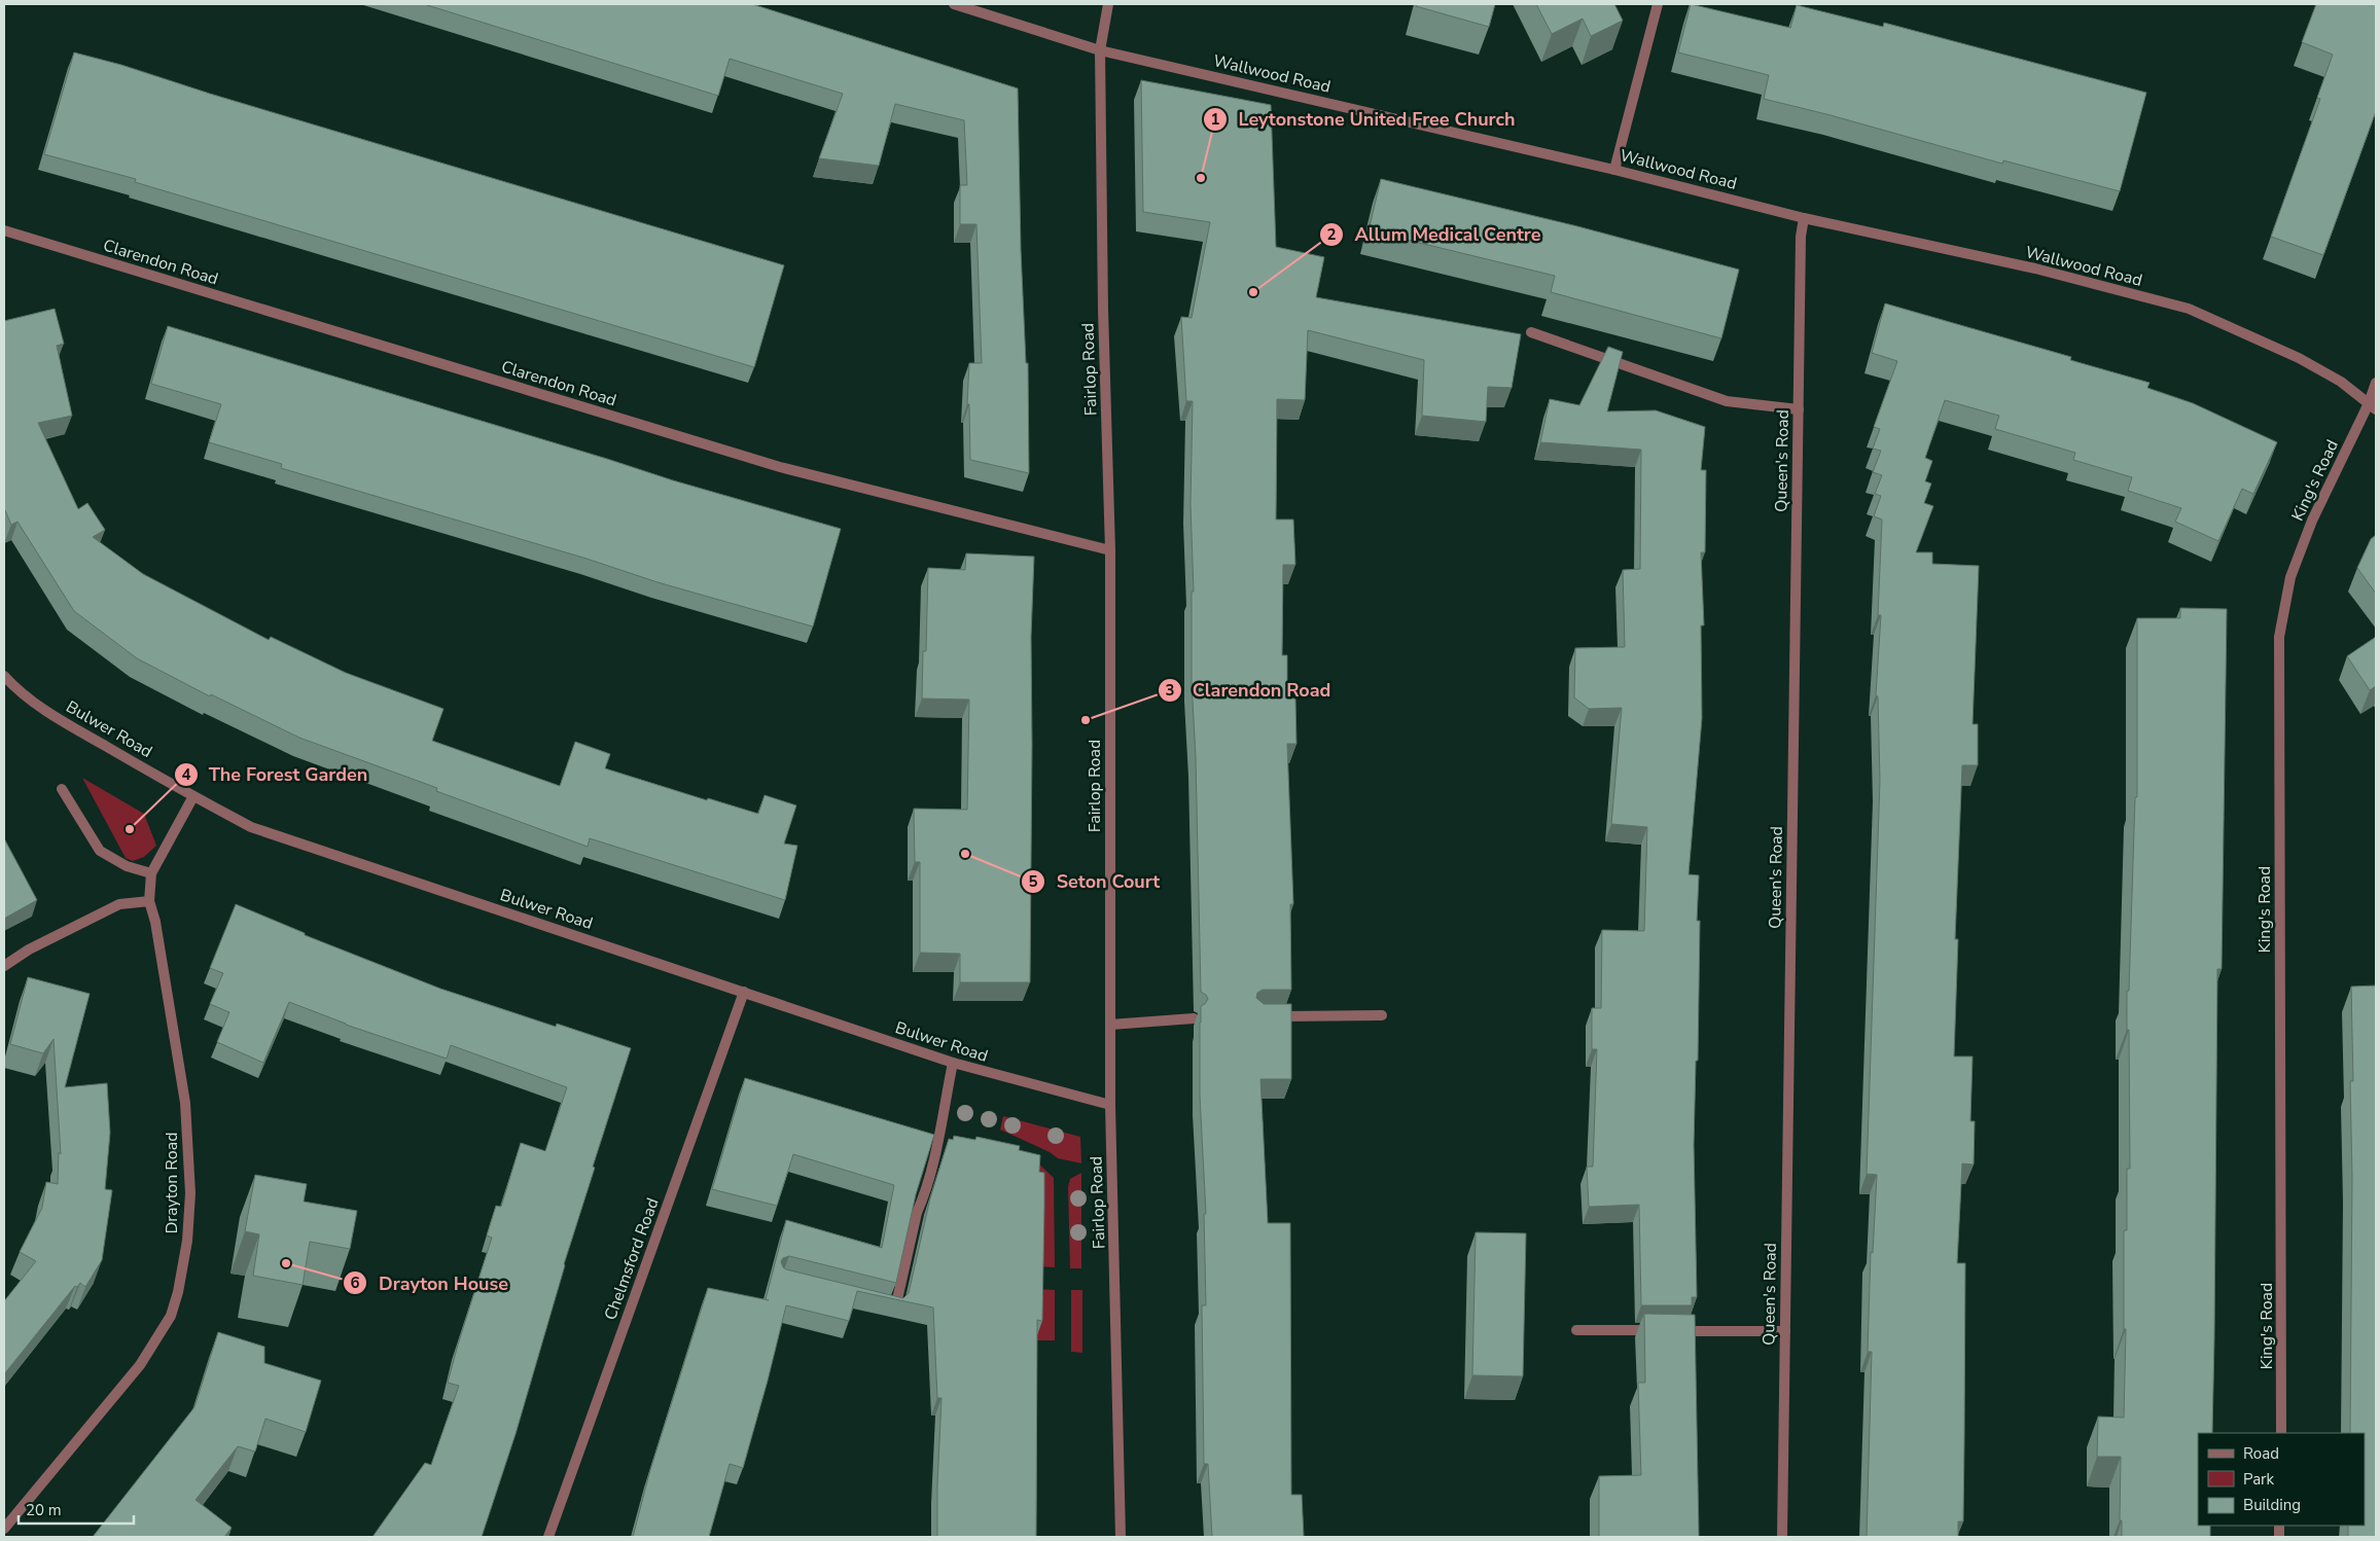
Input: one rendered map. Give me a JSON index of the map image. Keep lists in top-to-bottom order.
{
  "streets": {
    "street": [
      "Wallwood Road",
      "Clarendon Road",
      "Fairlop Road",
      "Queen's Road",
      "King's Road",
      "Bulwer Road",
      "Drayton Road",
      "Chelmsford Road"
    ]
  },
  "crossings": [
    ["Wallwood Road", "Fairlop Road"],
    ["Wallwood Road", "Queen's Road"],
    ["Wallwood Road", "King's Road"],
    ["Clarendon Road", "Fairlop Road"],
    ["Fairlop Road", "Bulwer Road"],
    ["Bulwer Road", "Drayton Road"],
    ["Bulwer Road", "Chelmsford Road"]
  ],
  "places": [
    "Leytonstone United Free Church",
    "Allum Medical Centre",
    "Clarendon Road",
    "The Forest Garden",
    "Seton Court",
    "Drayton House"
  ],
  "legend": ["Road", "Park", "Building"],
  "scale_bar": "20 m"
}
